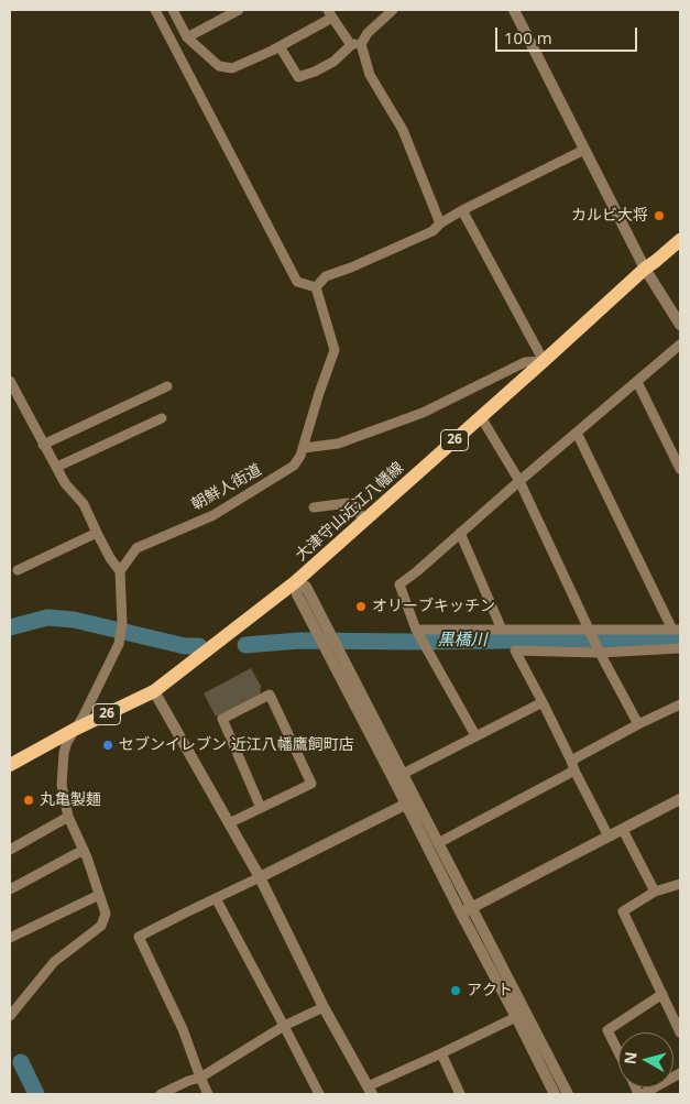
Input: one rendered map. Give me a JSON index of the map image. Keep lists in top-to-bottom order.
{
  "streets": {
    "main road": ["26", "大津守山近江八幡線"],
    "street": ["朝鮮人街道"]
  },
  "water": ["黒橋川"],
  "places": [
    "カルビ大将",
    "オリーブキッチン",
    "セブンイレブン 近江八幡鷹飼町店",
    "丸亀製麺",
    "アクト"
  ],
  "scale_bar": "100 m",
  "north": "left"
}
